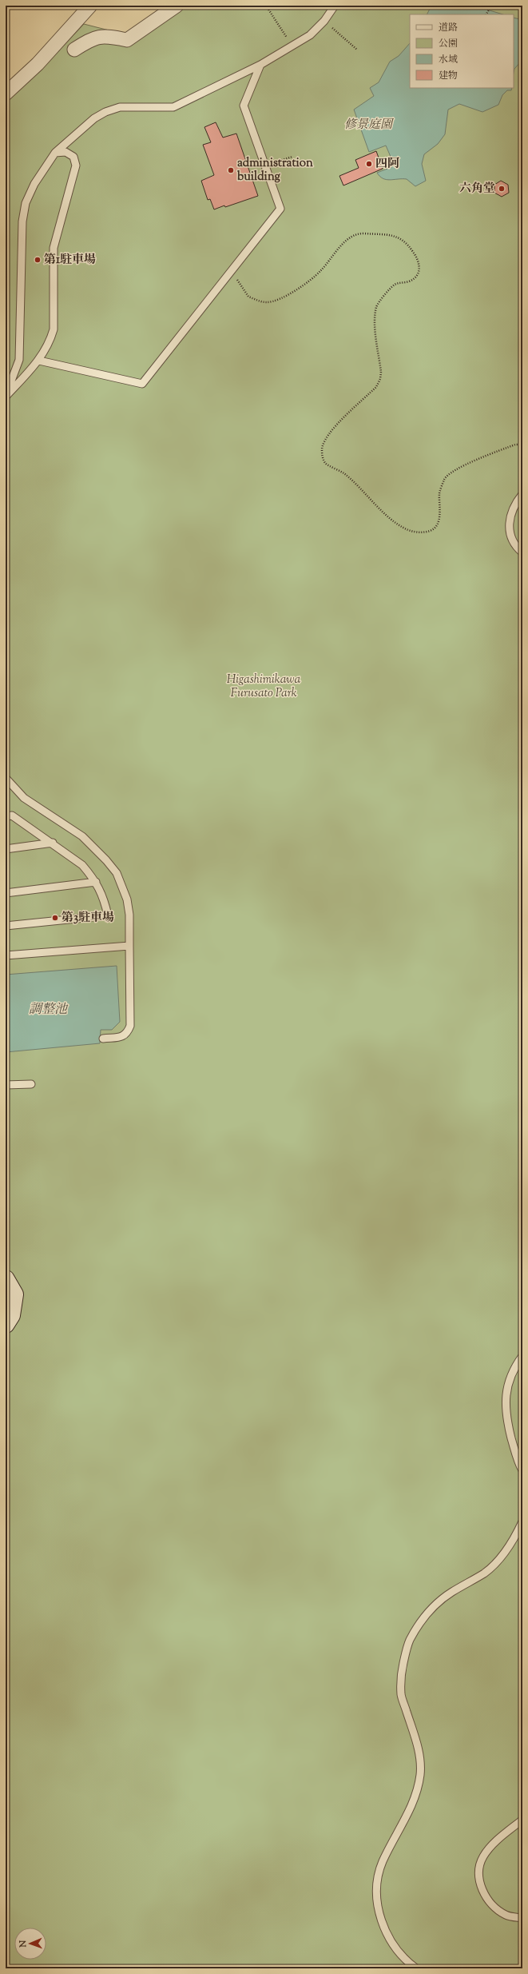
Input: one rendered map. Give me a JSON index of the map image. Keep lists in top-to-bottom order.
{
  "water": ["調整池"],
  "parks": ["修景庭園", "Higashimikawa Furusato Park"],
  "places": [
    "四阿",
    "administration building",
    "六角堂",
    "第1駐車場",
    "第3駐車場"
  ],
  "legend": [
    "道路",
    "公園",
    "水域",
    "建物"
  ],
  "north": "left"
}
